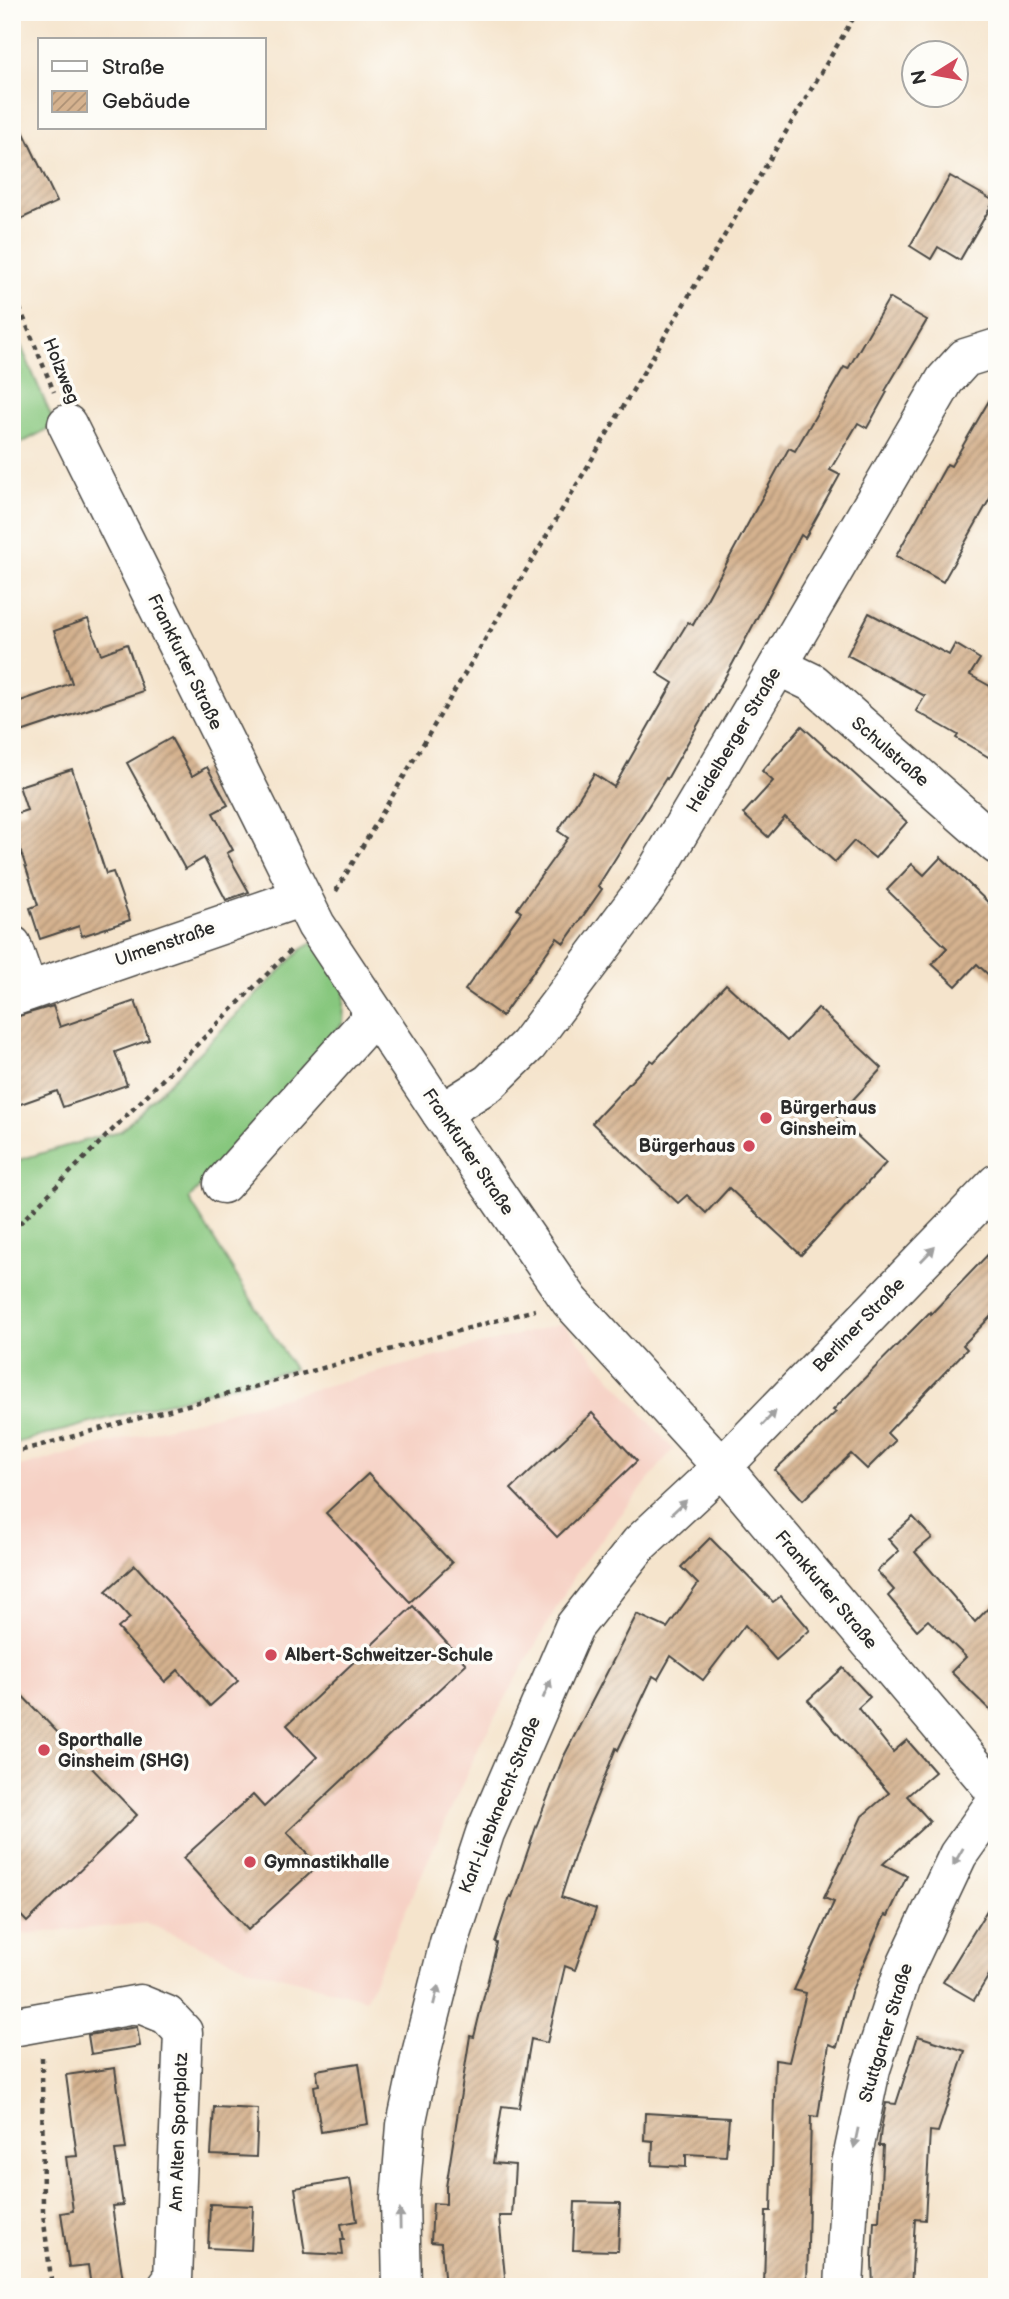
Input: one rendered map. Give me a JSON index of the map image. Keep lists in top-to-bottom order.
{
  "streets": {
    "street": [
      "Frankfurter Straße",
      "Heidelberger Straße",
      "Schulstraße",
      "Ulmenstraße",
      "Berliner Straße",
      "Karl-Liebknecht-Straße",
      "Stuttgarter Straße",
      "Am Alten Sportplatz"
    ],
    "path": ["Holzweg"]
  },
  "crossings": [
    ["Holzweg", "Frankfurter Straße"],
    ["Frankfurter Straße", "Heidelberger Straße"],
    ["Frankfurter Straße", "Ulmenstraße"],
    ["Frankfurter Straße", "Berliner Straße"],
    ["Frankfurter Straße", "Karl-Liebknecht-Straße"],
    ["Heidelberger Straße", "Schulstraße"],
    ["Berliner Straße", "Karl-Liebknecht-Straße"]
  ],
  "one_way": ["Berliner Straße", "Karl-Liebknecht-Straße", "Stuttgarter Straße"],
  "places": [
    "Bürgerhaus Ginsheim",
    "Bürgerhaus",
    "Albert-Schweitzer-Schule",
    "Sporthalle Ginsheim (SHG)",
    "Gymnastikhalle"
  ],
  "legend": ["Straße", "Gebäude"],
  "north": "left"
}
